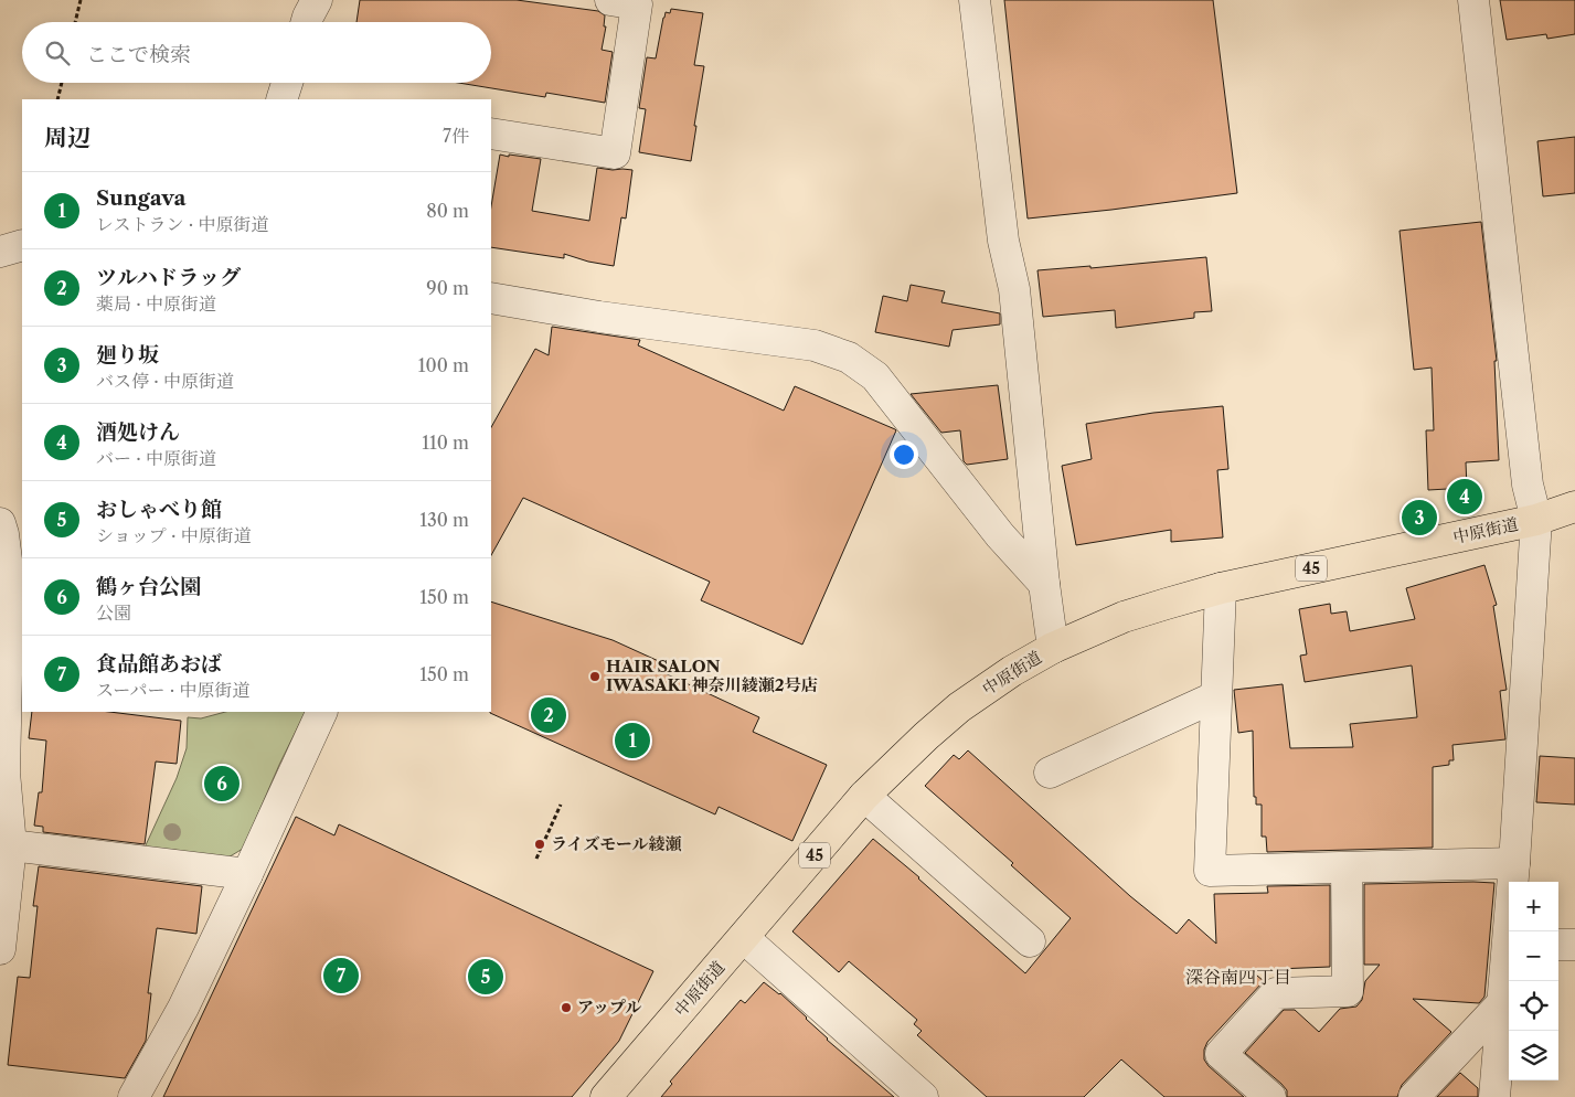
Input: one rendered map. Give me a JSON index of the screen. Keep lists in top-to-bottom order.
{
  "streets": {
    "main road": ["中原街道", "45"]
  },
  "districts": ["深谷南四丁目"],
  "places": ["HAIR SALON IWASAKI 神奈川綾瀬2号店", "ライズモール綾瀬", "アップル"],
  "page": {
    "search": "ここで検索",
    "heading": ["周辺", "7件"],
    "list": [
      {
        "mark": "1",
        "name": "Sungava",
        "note": "レストラン · 中原街道",
        "value": "80 m"
      },
      {
        "mark": "2",
        "name": "ツルハドラッグ",
        "note": "薬局 · 中原街道",
        "value": "90 m"
      },
      {
        "mark": "3",
        "name": "廻り坂",
        "note": "バス停 · 中原街道",
        "value": "100 m"
      },
      {
        "mark": "4",
        "name": "酒処けん",
        "note": "バー · 中原街道",
        "value": "110 m"
      },
      {
        "mark": "5",
        "name": "おしゃべり館",
        "note": "ショップ · 中原街道",
        "value": "130 m"
      },
      {
        "mark": "6",
        "name": "鶴ヶ台公園",
        "note": "公園",
        "value": "150 m"
      },
      {
        "mark": "7",
        "name": "食品館あおば",
        "note": "スーパー · 中原街道",
        "value": "150 m"
      }
    ],
    "pins": [
      "4",
      "3",
      "2",
      "1",
      "6",
      "7",
      "5"
    ],
    "map_buttons": ["+", "−"]
  }
}
